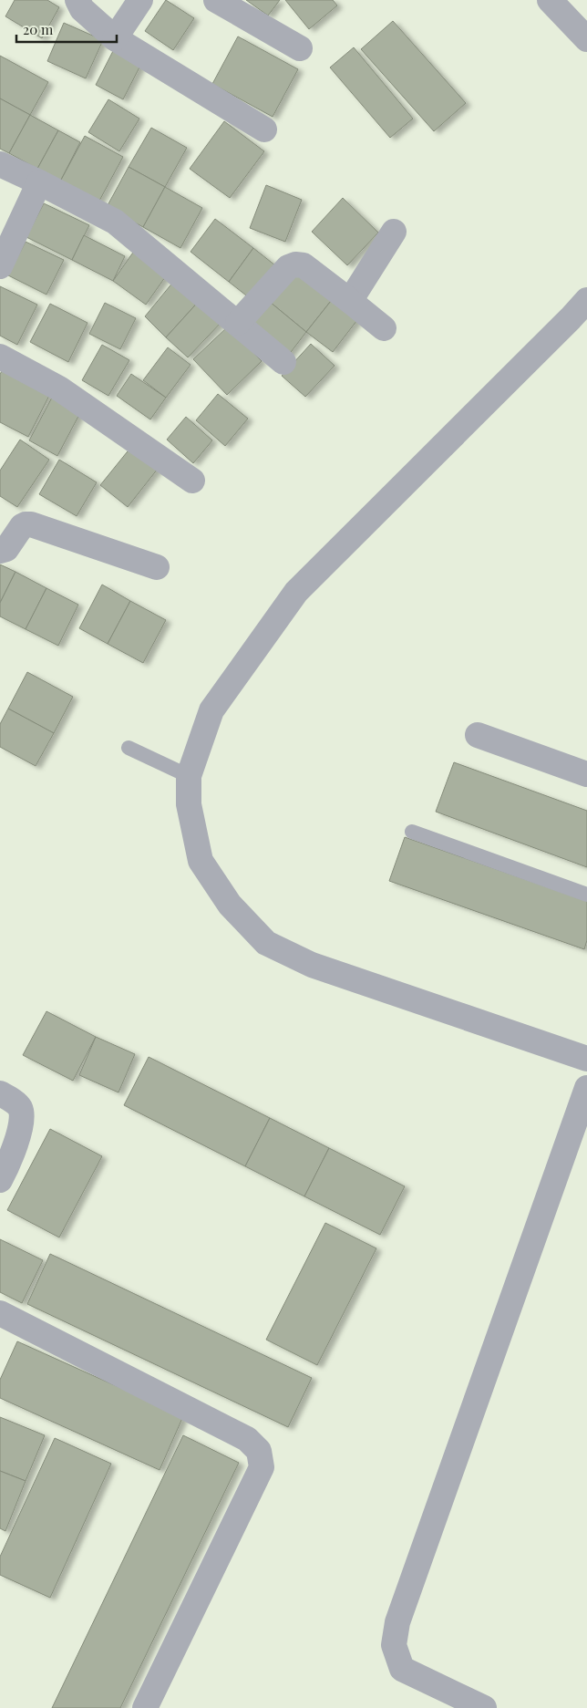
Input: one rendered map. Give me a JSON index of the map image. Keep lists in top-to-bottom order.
{
  "scale_bar": "20 m"
}
